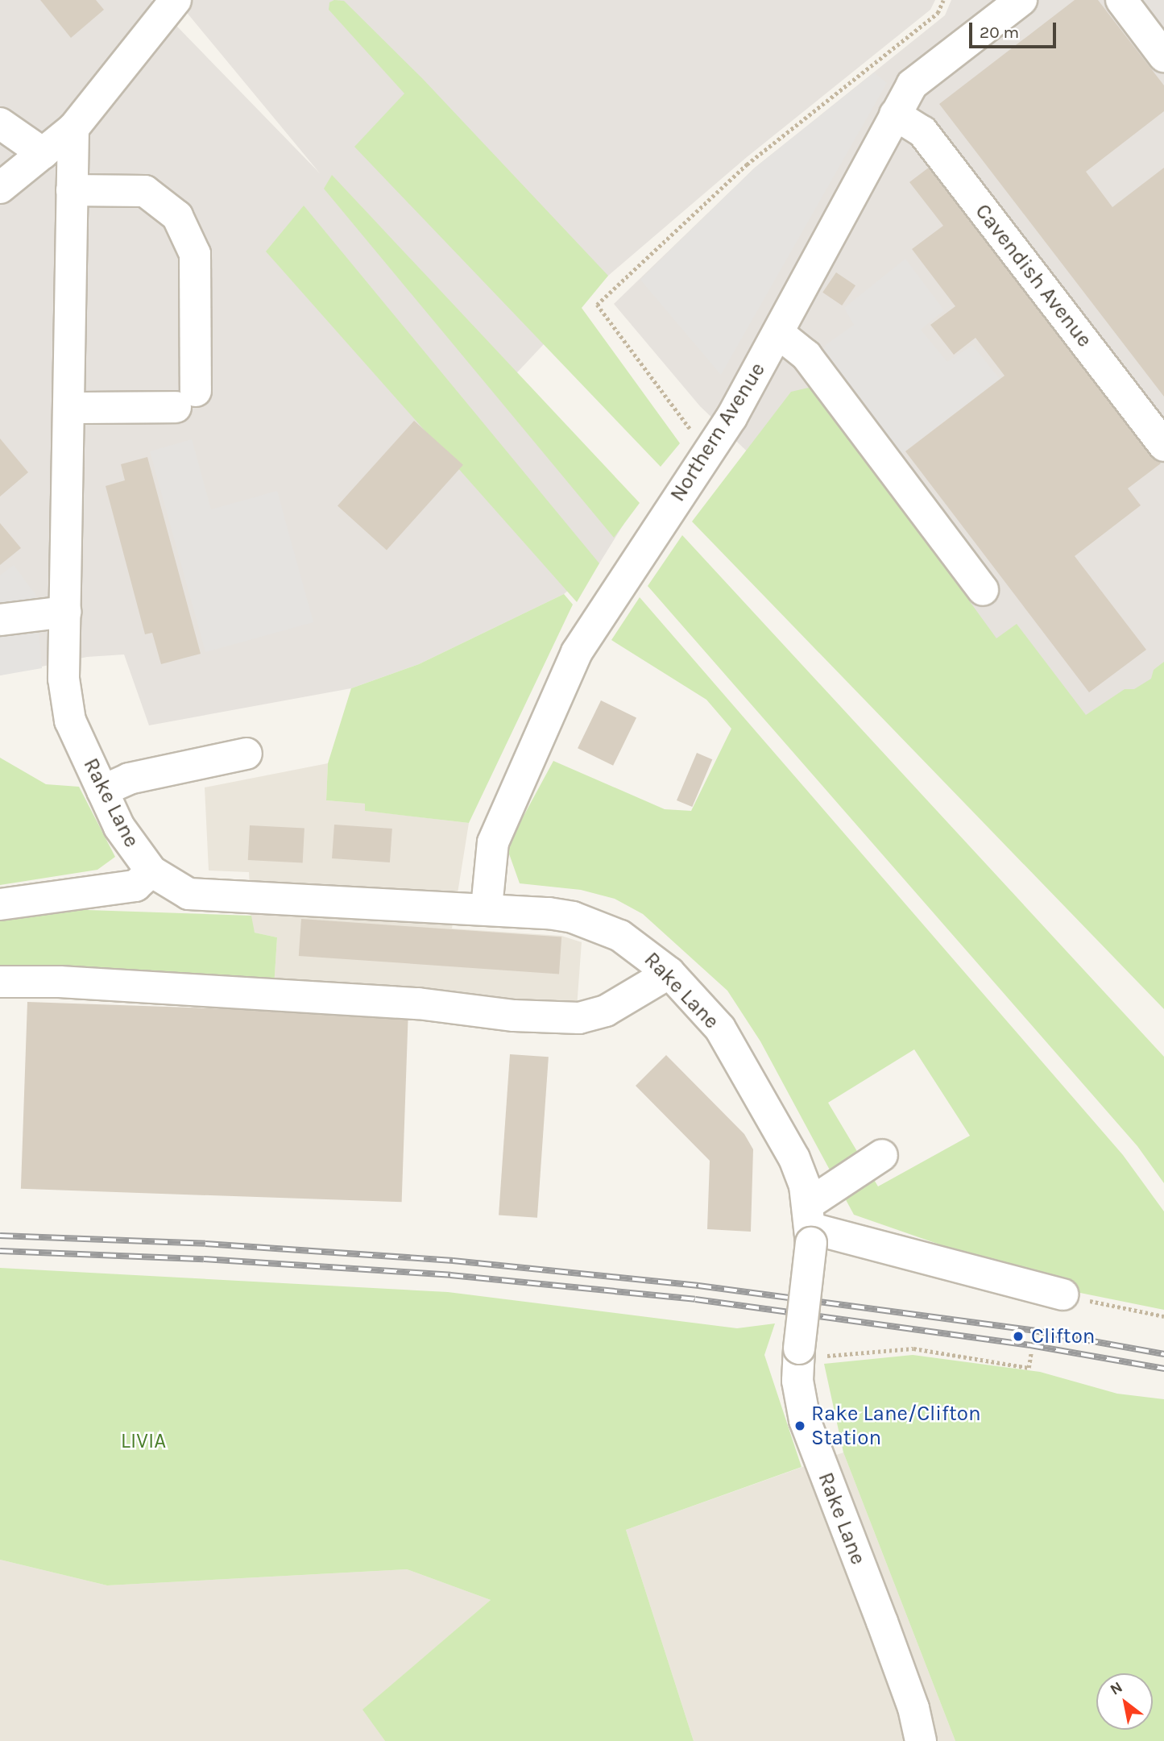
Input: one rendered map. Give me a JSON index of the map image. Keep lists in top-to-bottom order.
{
  "streets": {
    "street": ["Cavendish Avenue", "Northern Avenue", "Rake Lane"]
  },
  "crossings": [
    ["Cavendish Avenue", "Northern Avenue"],
    ["Northern Avenue", "Rake Lane"]
  ],
  "parks": ["LIVIA"],
  "places": ["Clifton", "Rake Lane/Clifton Station"],
  "scale_bar": "20 m",
  "north": "top left"
}
